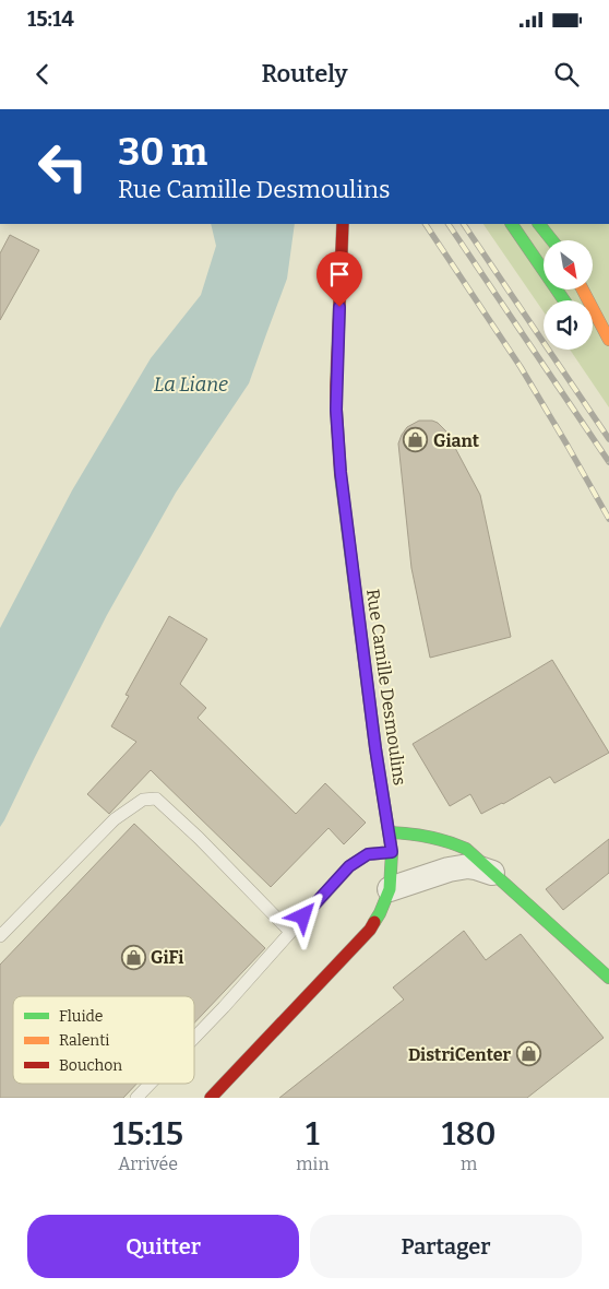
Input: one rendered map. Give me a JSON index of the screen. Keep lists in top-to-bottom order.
{
  "streets": {
    "street": ["Rue Camille Desmoulins"]
  },
  "water": ["La Liane"],
  "places": {
    "shop": ["Giant", "GiFi", "DistriCenter"]
  },
  "legend": ["Fluide", "Ralenti", "Bouchon"],
  "north": "bottom right",
  "page": {
    "status": "15:14",
    "header": "Routely",
    "turn": ["30 m", "Rue Camille Desmoulins"],
    "eta": [
      "15:15",
      "Arrivée",
      "1",
      "min",
      "180",
      "m"
    ],
    "buttons": ["Quitter", "Partager"]
  }
}
